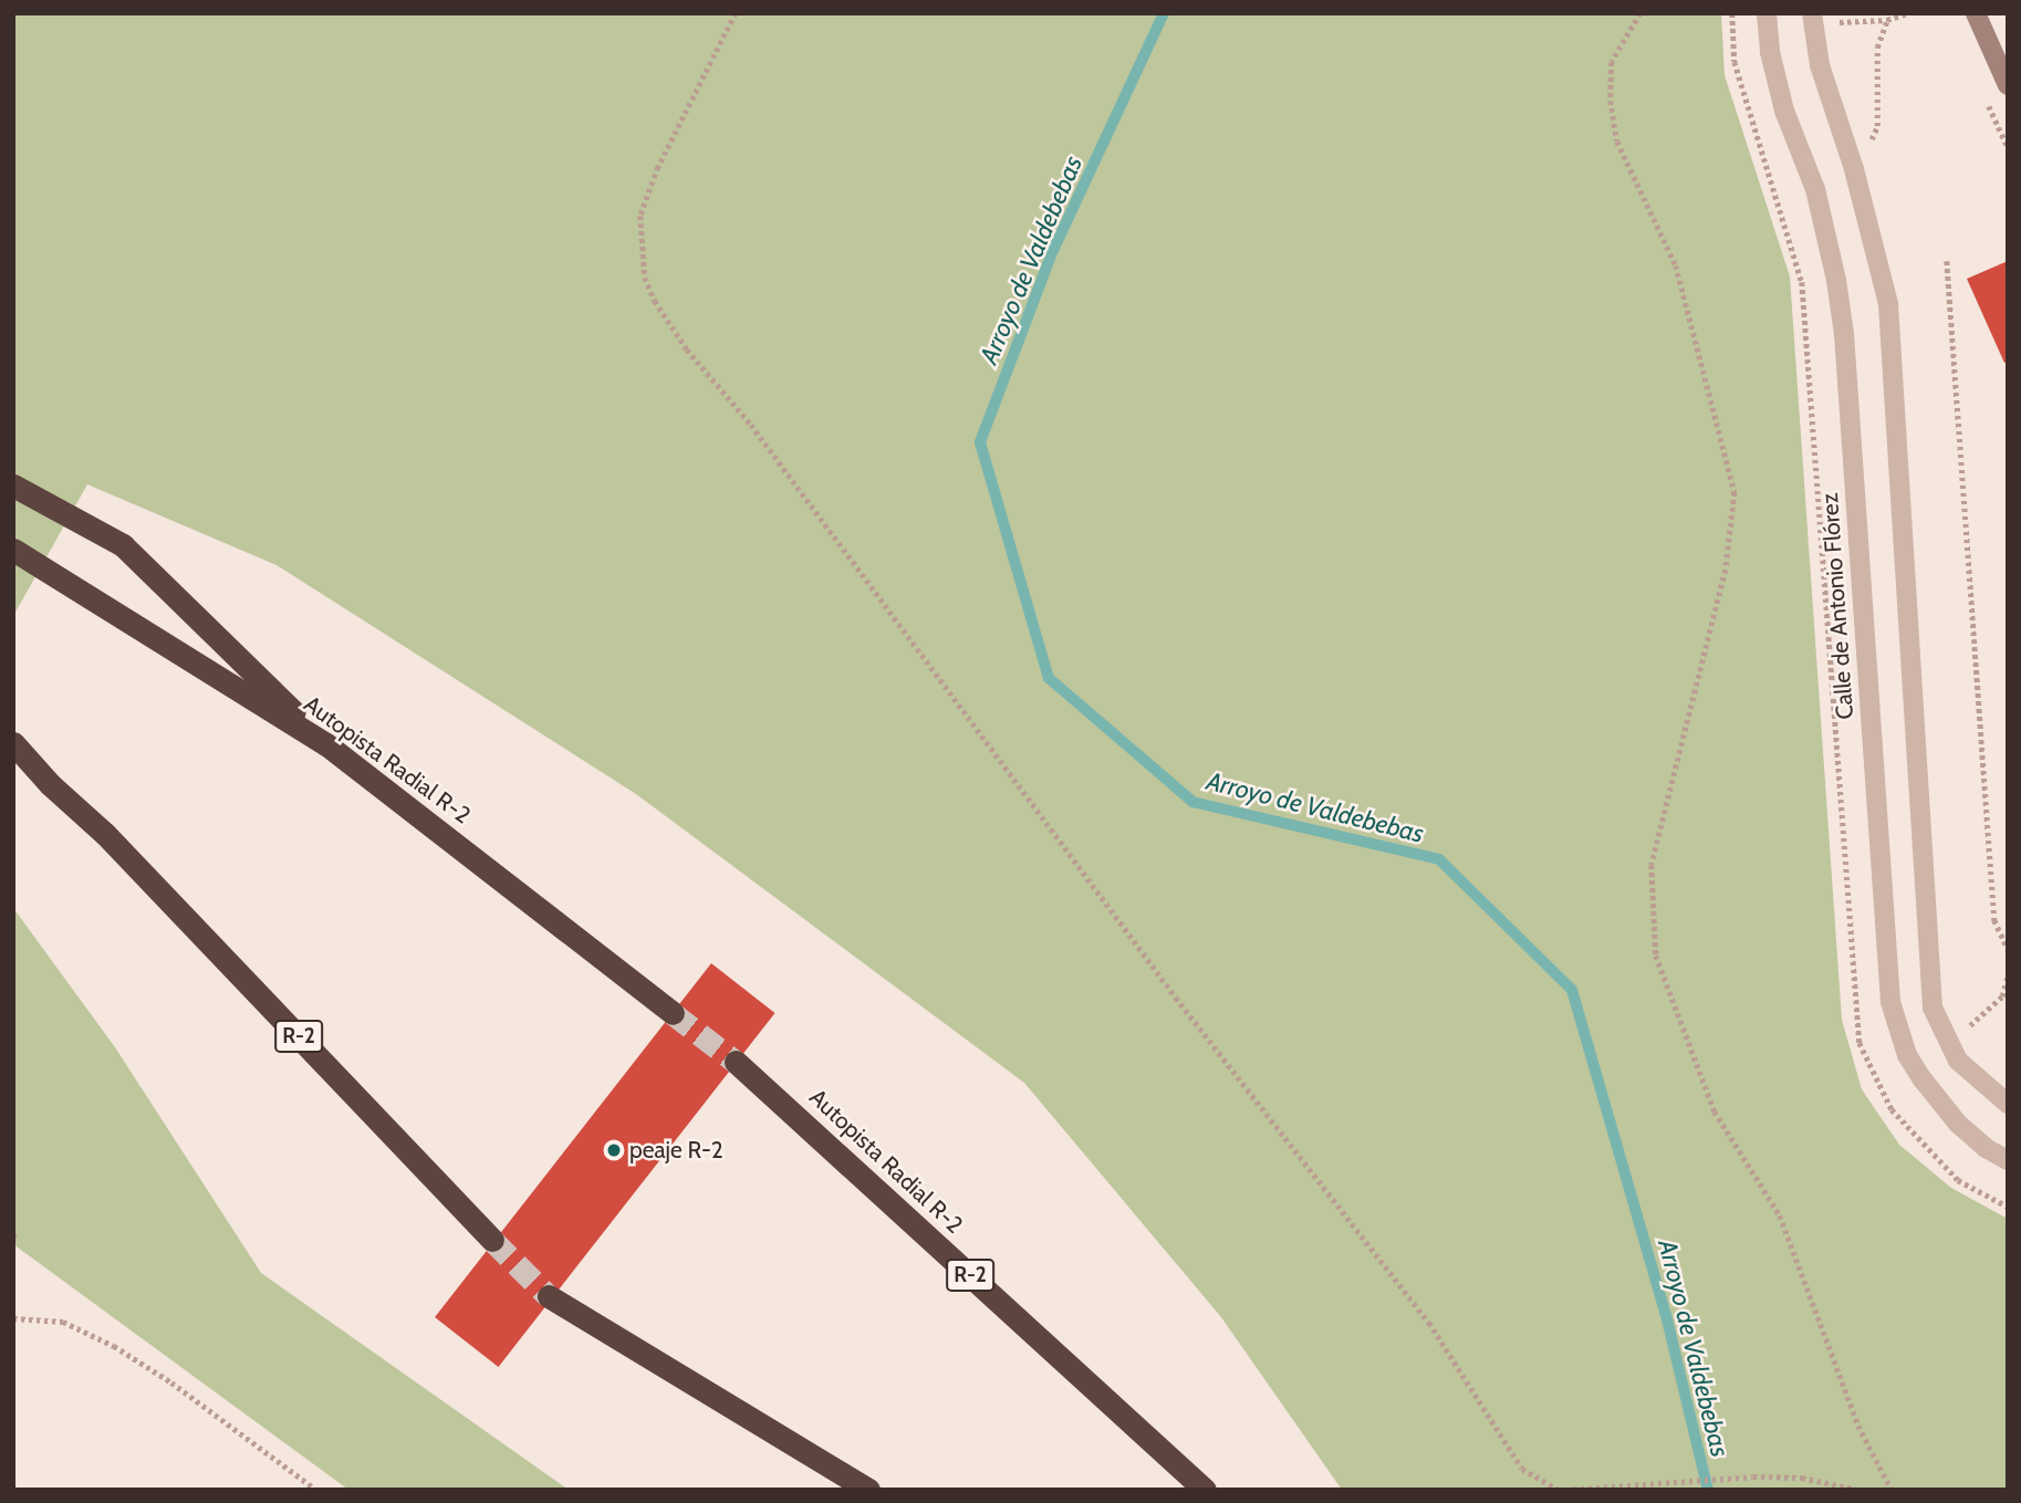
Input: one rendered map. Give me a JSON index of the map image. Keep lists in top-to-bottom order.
{
  "streets": {
    "highway": ["Autopista Radial R-2", "R-2"],
    "street": ["Calle de Antonio Flórez"]
  },
  "water": ["Arroyo de Valdebebas"],
  "places": ["peaje R-2"]
}
